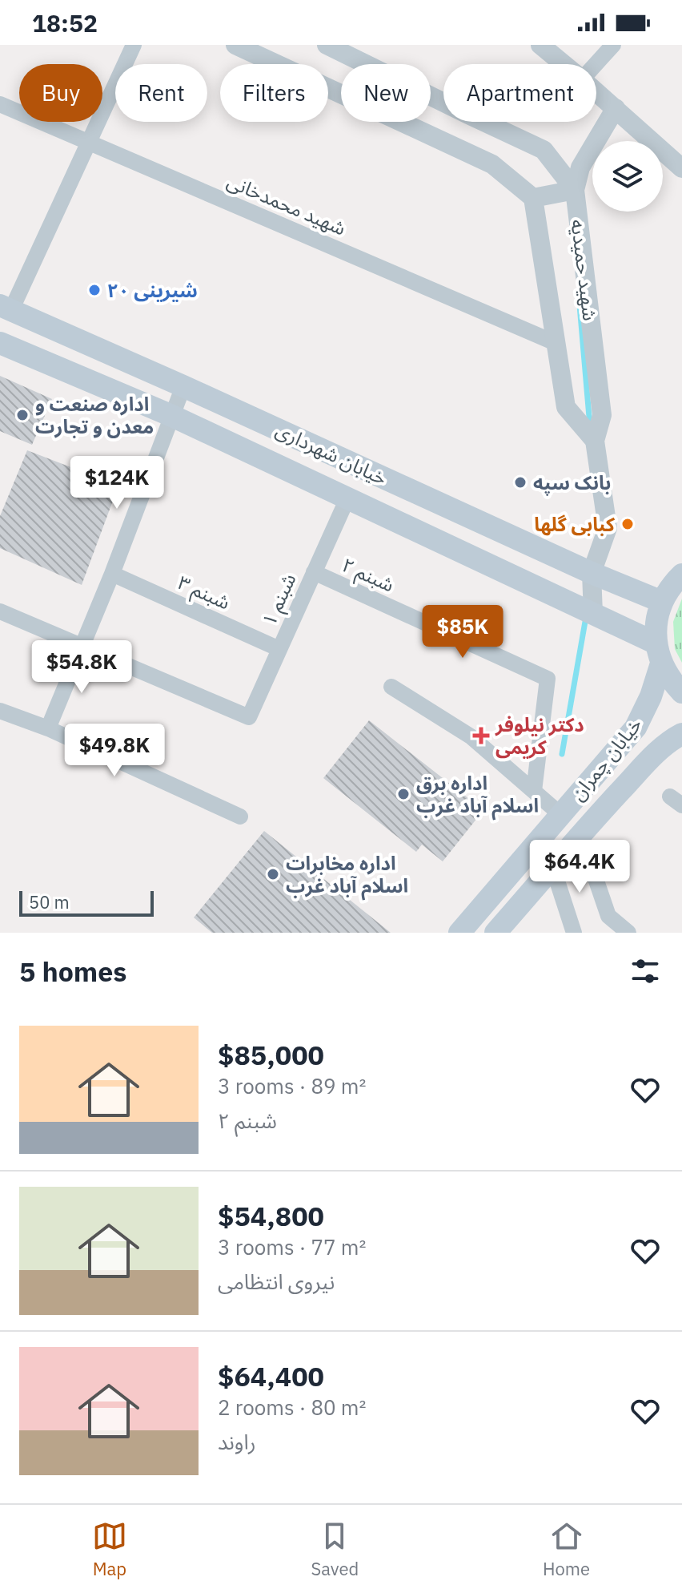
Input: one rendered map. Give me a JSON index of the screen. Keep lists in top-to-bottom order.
{
  "streets": {
    "main road": ["خیابان شهرداری", "خیابان چمران"],
    "street": [
      "شهید محمدخانی",
      "شهید حمیدیه",
      "شبنم ۲",
      "شبنم ۳",
      "شبنم ۱"
    ]
  },
  "crossings": [
    ["شهید محمدخانی", "شهید حمیدیه"],
    ["شهید حمیدیه", "خیابان شهرداری"],
    ["خیابان شهرداری", "شبنم ۱"],
    ["خیابان شهرداری", "خیابان چمران"],
    ["شبنم ۲", "شبنم ۱"],
    ["شبنم ۳", "شبنم ۱"]
  ],
  "places": {
    "other": [
      "شیرینی ۲۰",
      "اداره صنعت و معدن و تجارت",
      "بانک سپه",
      "کبابی گلها",
      "اداره برق اسلام آباد غرب",
      "اداره مخابرات اسلام آباد غرب"
    ],
    "health": ["دکتر نیلوفر کریمی"]
  },
  "scale_bar": "50 m",
  "page": {
    "status": "18:52",
    "chip": [
      "Buy",
      "Rent",
      "Filters",
      "New",
      "Apartment"
    ],
    "price": [
      "$124K",
      "$85K",
      "$54.8K",
      "$49.8K",
      "$64.4K"
    ],
    "scale": "50 m",
    "heading": "5 homes",
    "list": [
      {
        "name": "$85,000",
        "note": "3 rooms · 89 m² · شبنم ۲"
      },
      {
        "name": "$54,800",
        "note": "3 rooms · 77 m² · نیروی انتظامی"
      },
      {
        "name": "$64,400",
        "note": "2 rooms · 80 m² · راوند"
      }
    ],
    "tabs": ["Map", "Saved", "Home"]
  }
}
